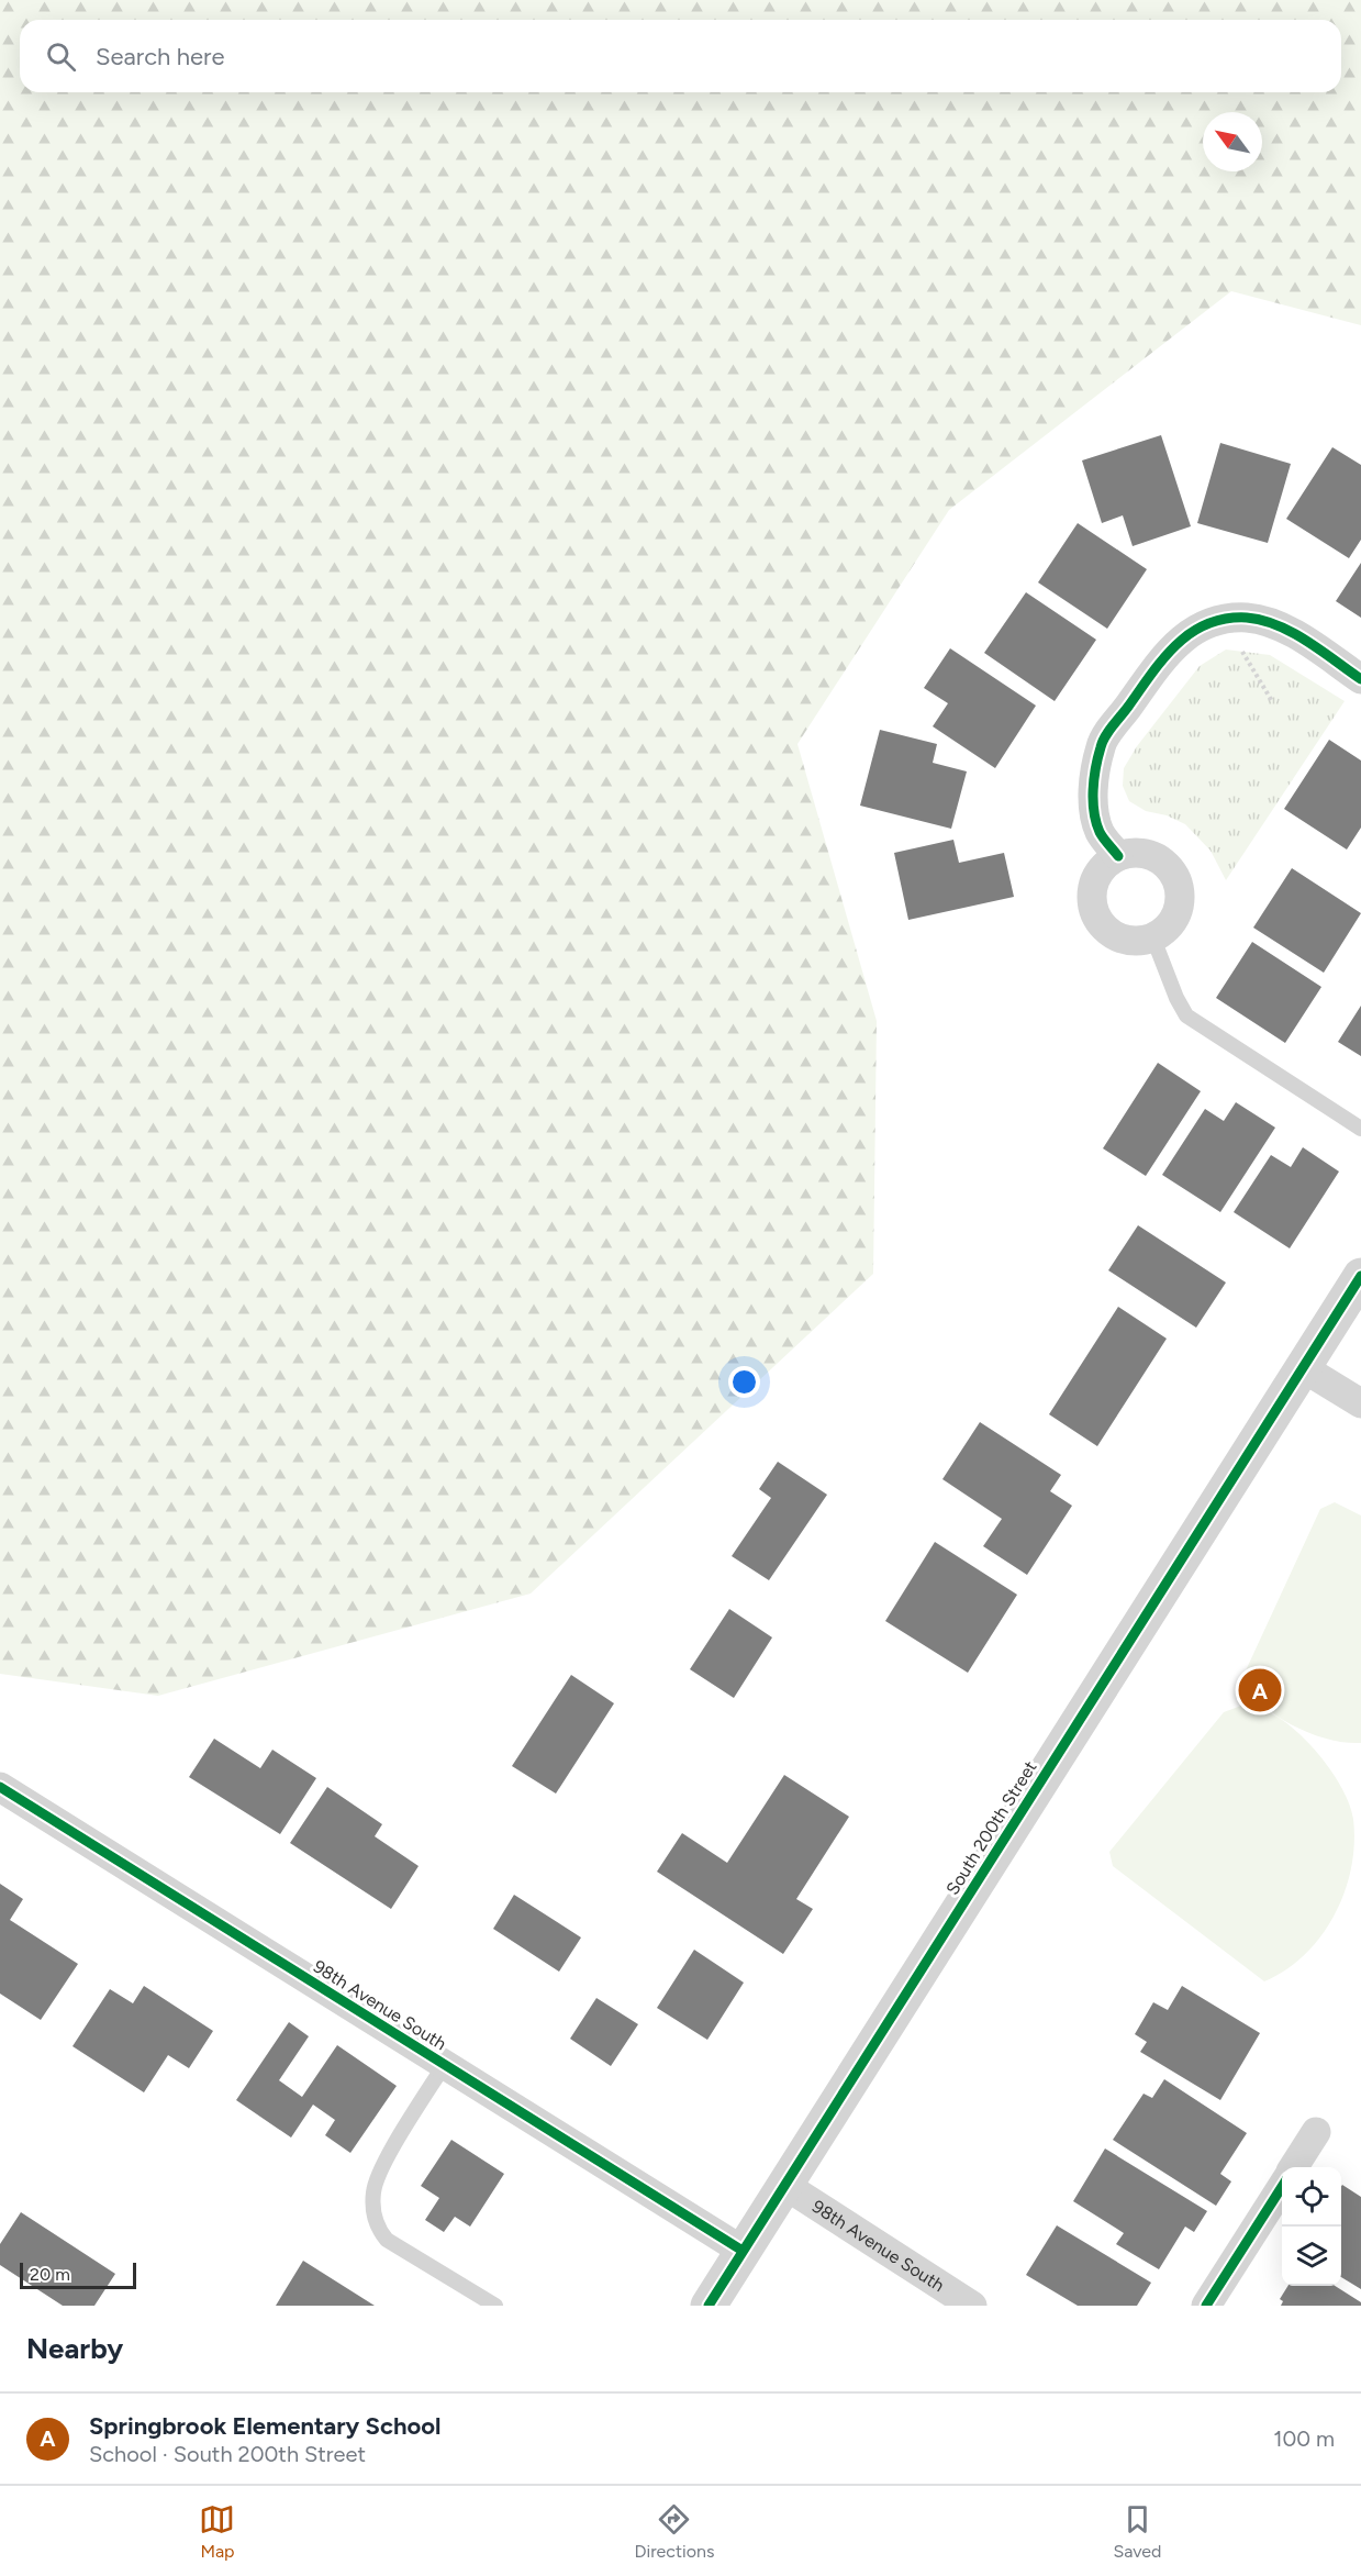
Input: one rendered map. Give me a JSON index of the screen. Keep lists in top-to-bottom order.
{
  "streets": {
    "street": ["South 200th Street", "98th Avenue South"]
  },
  "crossings": [
    ["South 200th Street", "98th Avenue South"]
  ],
  "scale_bar": "20 m",
  "north": "top left",
  "page": {
    "search": "Search here",
    "pins": "A",
    "scale": "20 m",
    "heading": "Nearby",
    "list": [
      {
        "mark": "A",
        "name": "Springbrook Elementary School",
        "note": "School · South 200th Street",
        "value": "100 m"
      }
    ],
    "nav": ["Map", "Directions", "Saved"]
  }
}
